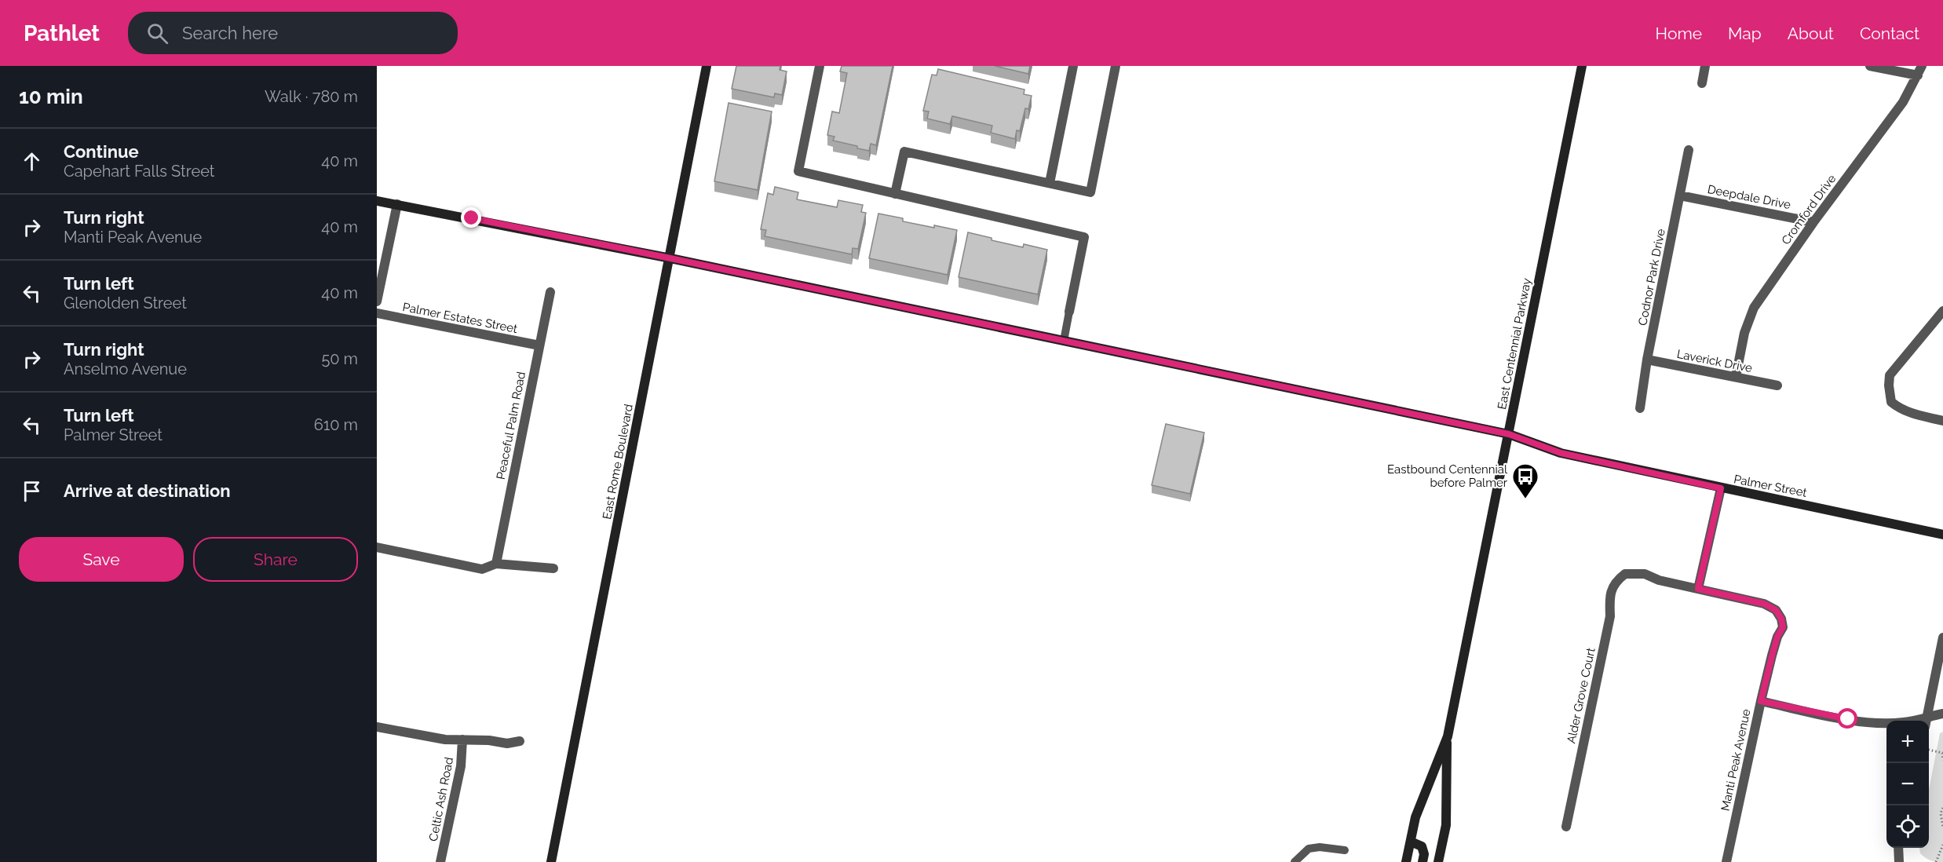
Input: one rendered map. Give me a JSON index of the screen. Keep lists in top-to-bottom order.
{
  "streets": {
    "street": [
      "Deepdale Drive",
      "Cromford Drive",
      "Codnor Park Drive",
      "Palmer Estates Street",
      "East Centennial Parkway",
      "Laverick Drive",
      "Peaceful Palm Road",
      "East Rome Boulevard",
      "Palmer Street",
      "Alder Grove Court",
      "Manti Peak Avenue",
      "Celtic Ash Road"
    ]
  },
  "crossings": [
    ["Deepdale Drive", "Cromford Drive"],
    ["Deepdale Drive", "Codnor Park Drive"],
    ["Cromford Drive", "Laverick Drive"],
    ["Codnor Park Drive", "Laverick Drive"],
    ["Palmer Estates Street", "Peaceful Palm Road"],
    ["East Centennial Parkway", "Palmer Street"],
    ["East Rome Boulevard", "Palmer Street"],
    ["Alder Grove Court", "Manti Peak Avenue"]
  ],
  "places": {
    "bus stop": ["Eastbound Centennial before Palmer"]
  },
  "page": {
    "header": "Pathlet",
    "search": "Search here",
    "nav": [
      "Home",
      "Map",
      "About",
      "Contact"
    ],
    "heading": ["10 min", "Walk · 780 m"],
    "list": [
      ["Continue", "Capehart Falls Street", "40 m"],
      ["Turn right", "Manti Peak Avenue", "40 m"],
      ["Turn left", "Glenolden Street", "40 m"],
      ["Turn right", "Anselmo Avenue", "50 m"],
      ["Turn left", "Palmer Street", "610 m"],
      "Arrive at destination"
    ],
    "buttons": ["Save", "Share"],
    "map_buttons": ["+", "−"]
  }
}
